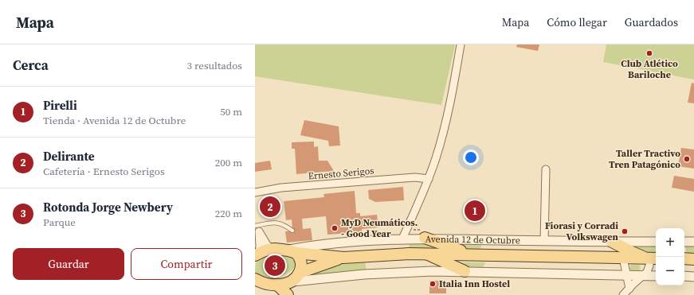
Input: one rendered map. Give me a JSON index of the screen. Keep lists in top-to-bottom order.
{
  "streets": {
    "main road": ["Avenida 12 de Octubre"],
    "street": ["Ernesto Serigos"]
  },
  "places": [
    "Club Atlético Bariloche",
    "Taller Tractivo Tren Patagónico",
    "MyD Neumáticos. - Good Year",
    "Fiorasi y Corradi Volkswagen",
    "Italia Inn Hostel"
  ],
  "page": {
    "header": "Mapa",
    "nav": ["Mapa", "Cómo llegar", "Guardados"],
    "heading": ["Cerca", "3 resultados"],
    "list": [
      {
        "mark": "1",
        "name": "Pirelli",
        "note": "Tienda · Avenida 12 de Octubre",
        "value": "50 m"
      },
      {
        "mark": "2",
        "name": "Delirante",
        "note": "Cafetería · Ernesto Serigos",
        "value": "200 m"
      },
      {
        "mark": "3",
        "name": "Rotonda Jorge Newbery",
        "note": "Parque",
        "value": "220 m"
      }
    ],
    "pins": ["2", "1", "3"],
    "map_buttons": ["+", "−"],
    "buttons": ["Guardar", "Compartir"]
  }
}
